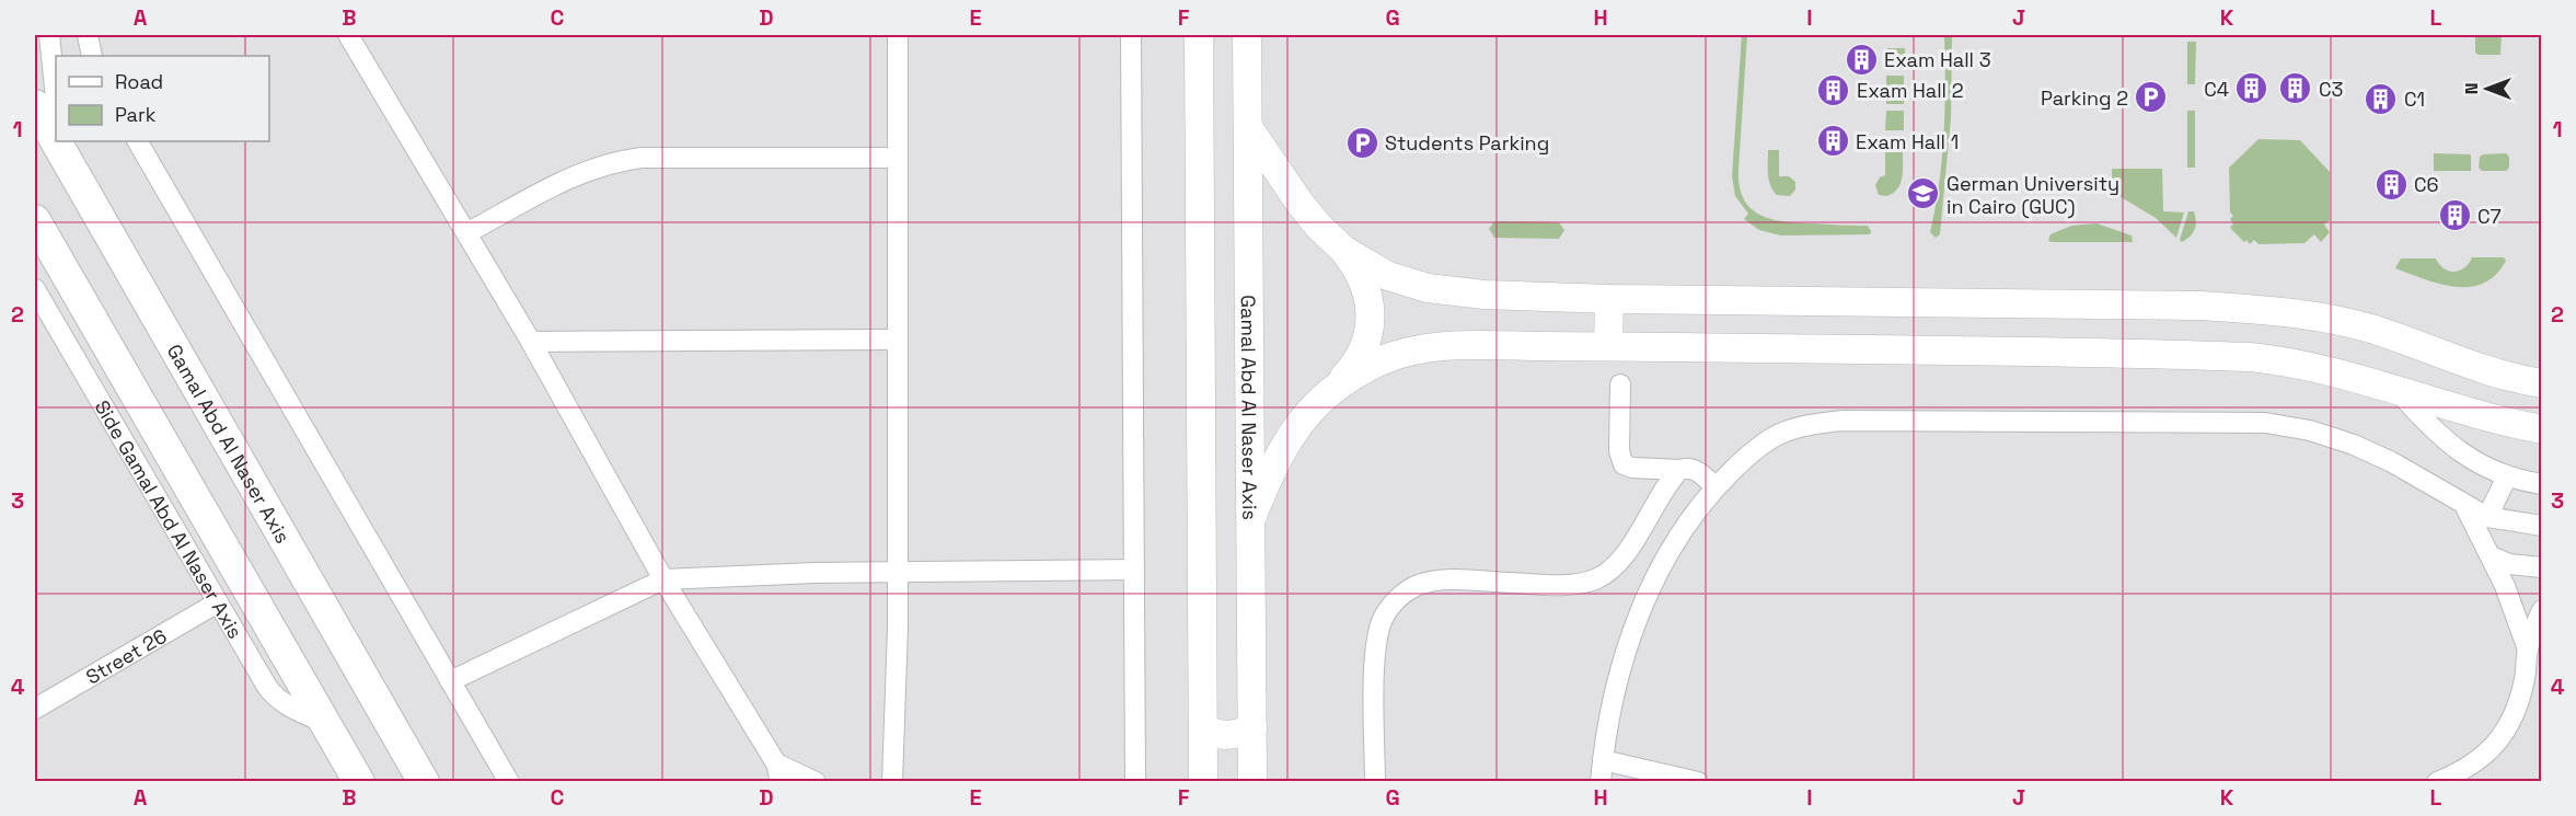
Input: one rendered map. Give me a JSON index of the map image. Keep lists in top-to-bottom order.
{
  "streets": {
    "main road": ["Gamal Abd Al Naser Axis"],
    "street": ["Side Gamal Abd Al Naser Axis", "Street 26"]
  },
  "crossings": [
    ["Side Gamal Abd Al Naser Axis", "Street 26"]
  ],
  "places": {
    "building": [
      "Exam Hall 3",
      "C4",
      "C3",
      "Exam Hall 2",
      "C1",
      "Exam Hall 1",
      "C6",
      "C7"
    ],
    "parking": ["Parking 2", "Students Parking"],
    "school or university": ["German University in Cairo (GUC)"]
  },
  "legend": ["Road", "Park"],
  "north": "left",
  "grid": {
    "columns": [
      "A",
      "B",
      "C",
      "D",
      "E",
      "F",
      "G",
      "H",
      "I",
      "J",
      "K",
      "L"
    ],
    "rows": [
      "1",
      "2",
      "3",
      "4"
    ]
  }
}
